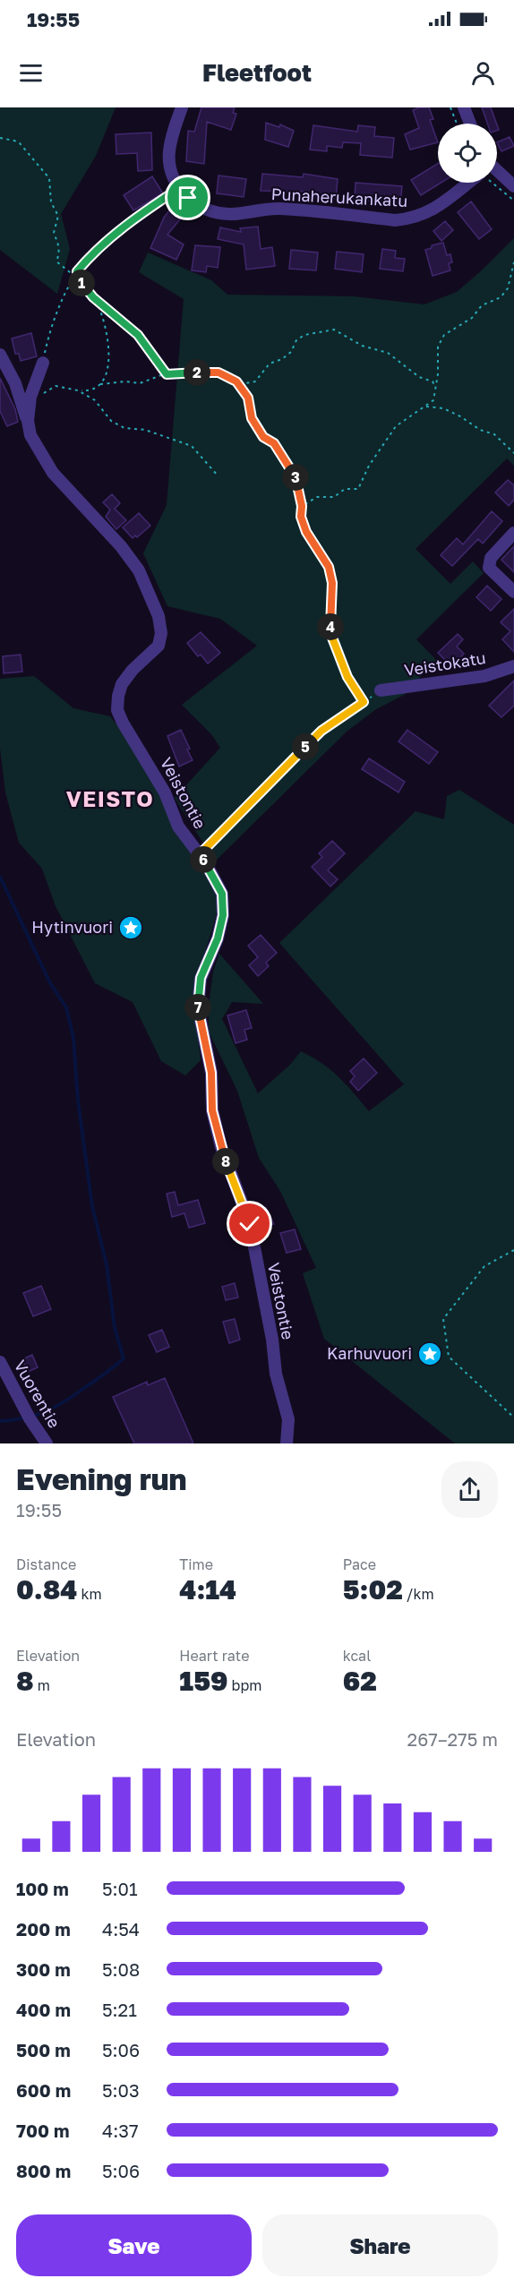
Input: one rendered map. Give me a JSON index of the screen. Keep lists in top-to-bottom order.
{
  "streets": {
    "street": [
      "Punaherukankatu",
      "Veistokatu",
      "Veistontie",
      "Vuorentie"
    ]
  },
  "districts": ["VEISTO"],
  "places": {
    "place": ["Hytinvuori", "Karhuvuori"]
  },
  "page": {
    "status": "19:55",
    "header": "Fleetfoot",
    "pins": [
      "1",
      "2",
      "3",
      "4",
      "5",
      "6",
      "7",
      "8"
    ],
    "heading": ["Evening run", "19:55"],
    "stats": [
      ["Distance", "0.84 km"],
      ["Time", "4:14"],
      ["Pace", "5:02 /km"],
      ["Elevation", "8 m"],
      ["Heart rate", "159 bpm"],
      ["kcal", "62"]
    ],
    "chart": ["Elevation", "267–275 m"],
    "list": [
      {
        "name": "100 m",
        "note": "5:01"
      },
      {
        "name": "200 m",
        "note": "4:54"
      },
      {
        "name": "300 m",
        "note": "5:08"
      },
      {
        "name": "400 m",
        "note": "5:21"
      },
      {
        "name": "500 m",
        "note": "5:06"
      },
      {
        "name": "600 m",
        "note": "5:03"
      },
      {
        "name": "700 m",
        "note": "4:37"
      },
      {
        "name": "800 m",
        "note": "5:06"
      }
    ],
    "buttons": ["Save", "Share"]
  }
}
